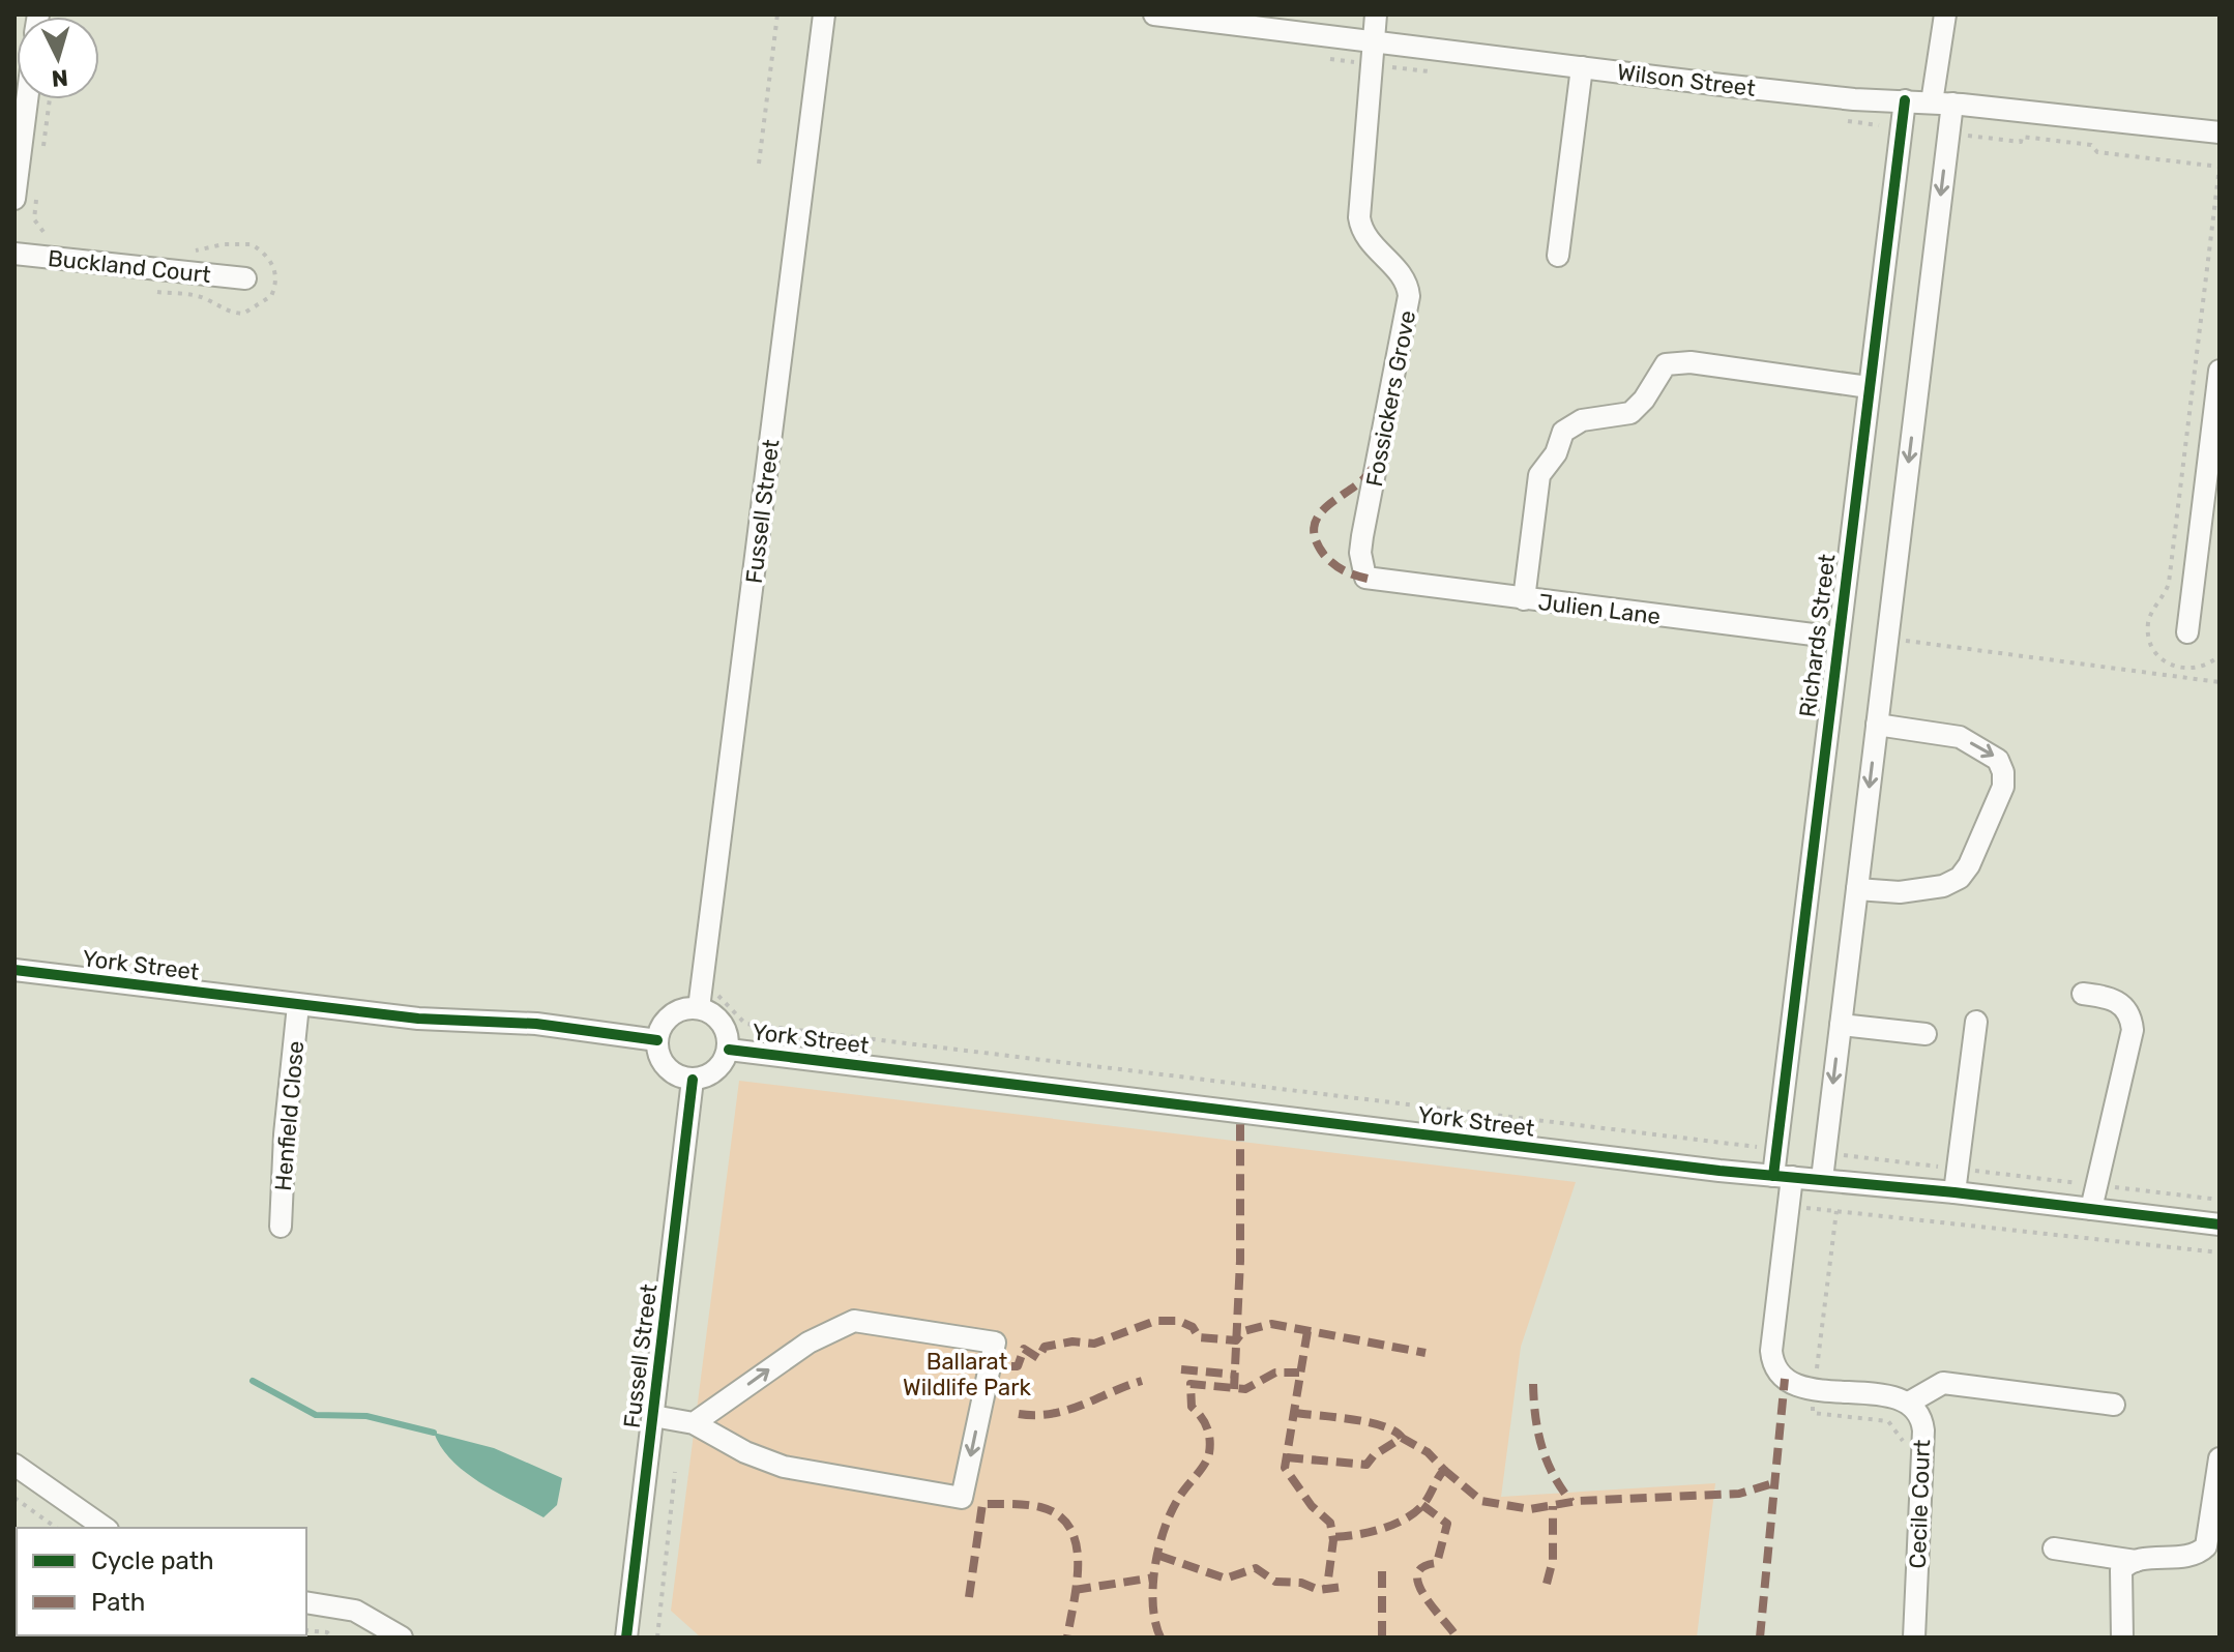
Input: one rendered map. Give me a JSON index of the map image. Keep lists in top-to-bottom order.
{
  "streets": {
    "street": [
      "Wilson Street",
      "Buckland Court",
      "Fossickers Grove",
      "Fussell Street",
      "Julien Lane",
      "Richards Street",
      "York Street",
      "Henfield Close",
      "Cecile Court"
    ]
  },
  "crossings": [
    ["Wilson Street", "Fossickers Grove"],
    ["Wilson Street", "Richards Street"],
    ["Fossickers Grove", "Julien Lane"],
    ["Fussell Street", "York Street"],
    ["Julien Lane", "Richards Street"],
    ["Richards Street", "York Street"],
    ["York Street", "Henfield Close"]
  ],
  "parks": ["Ballarat Wildlife Park"],
  "legend": ["Cycle path", "Path"],
  "north": "bottom"
}
